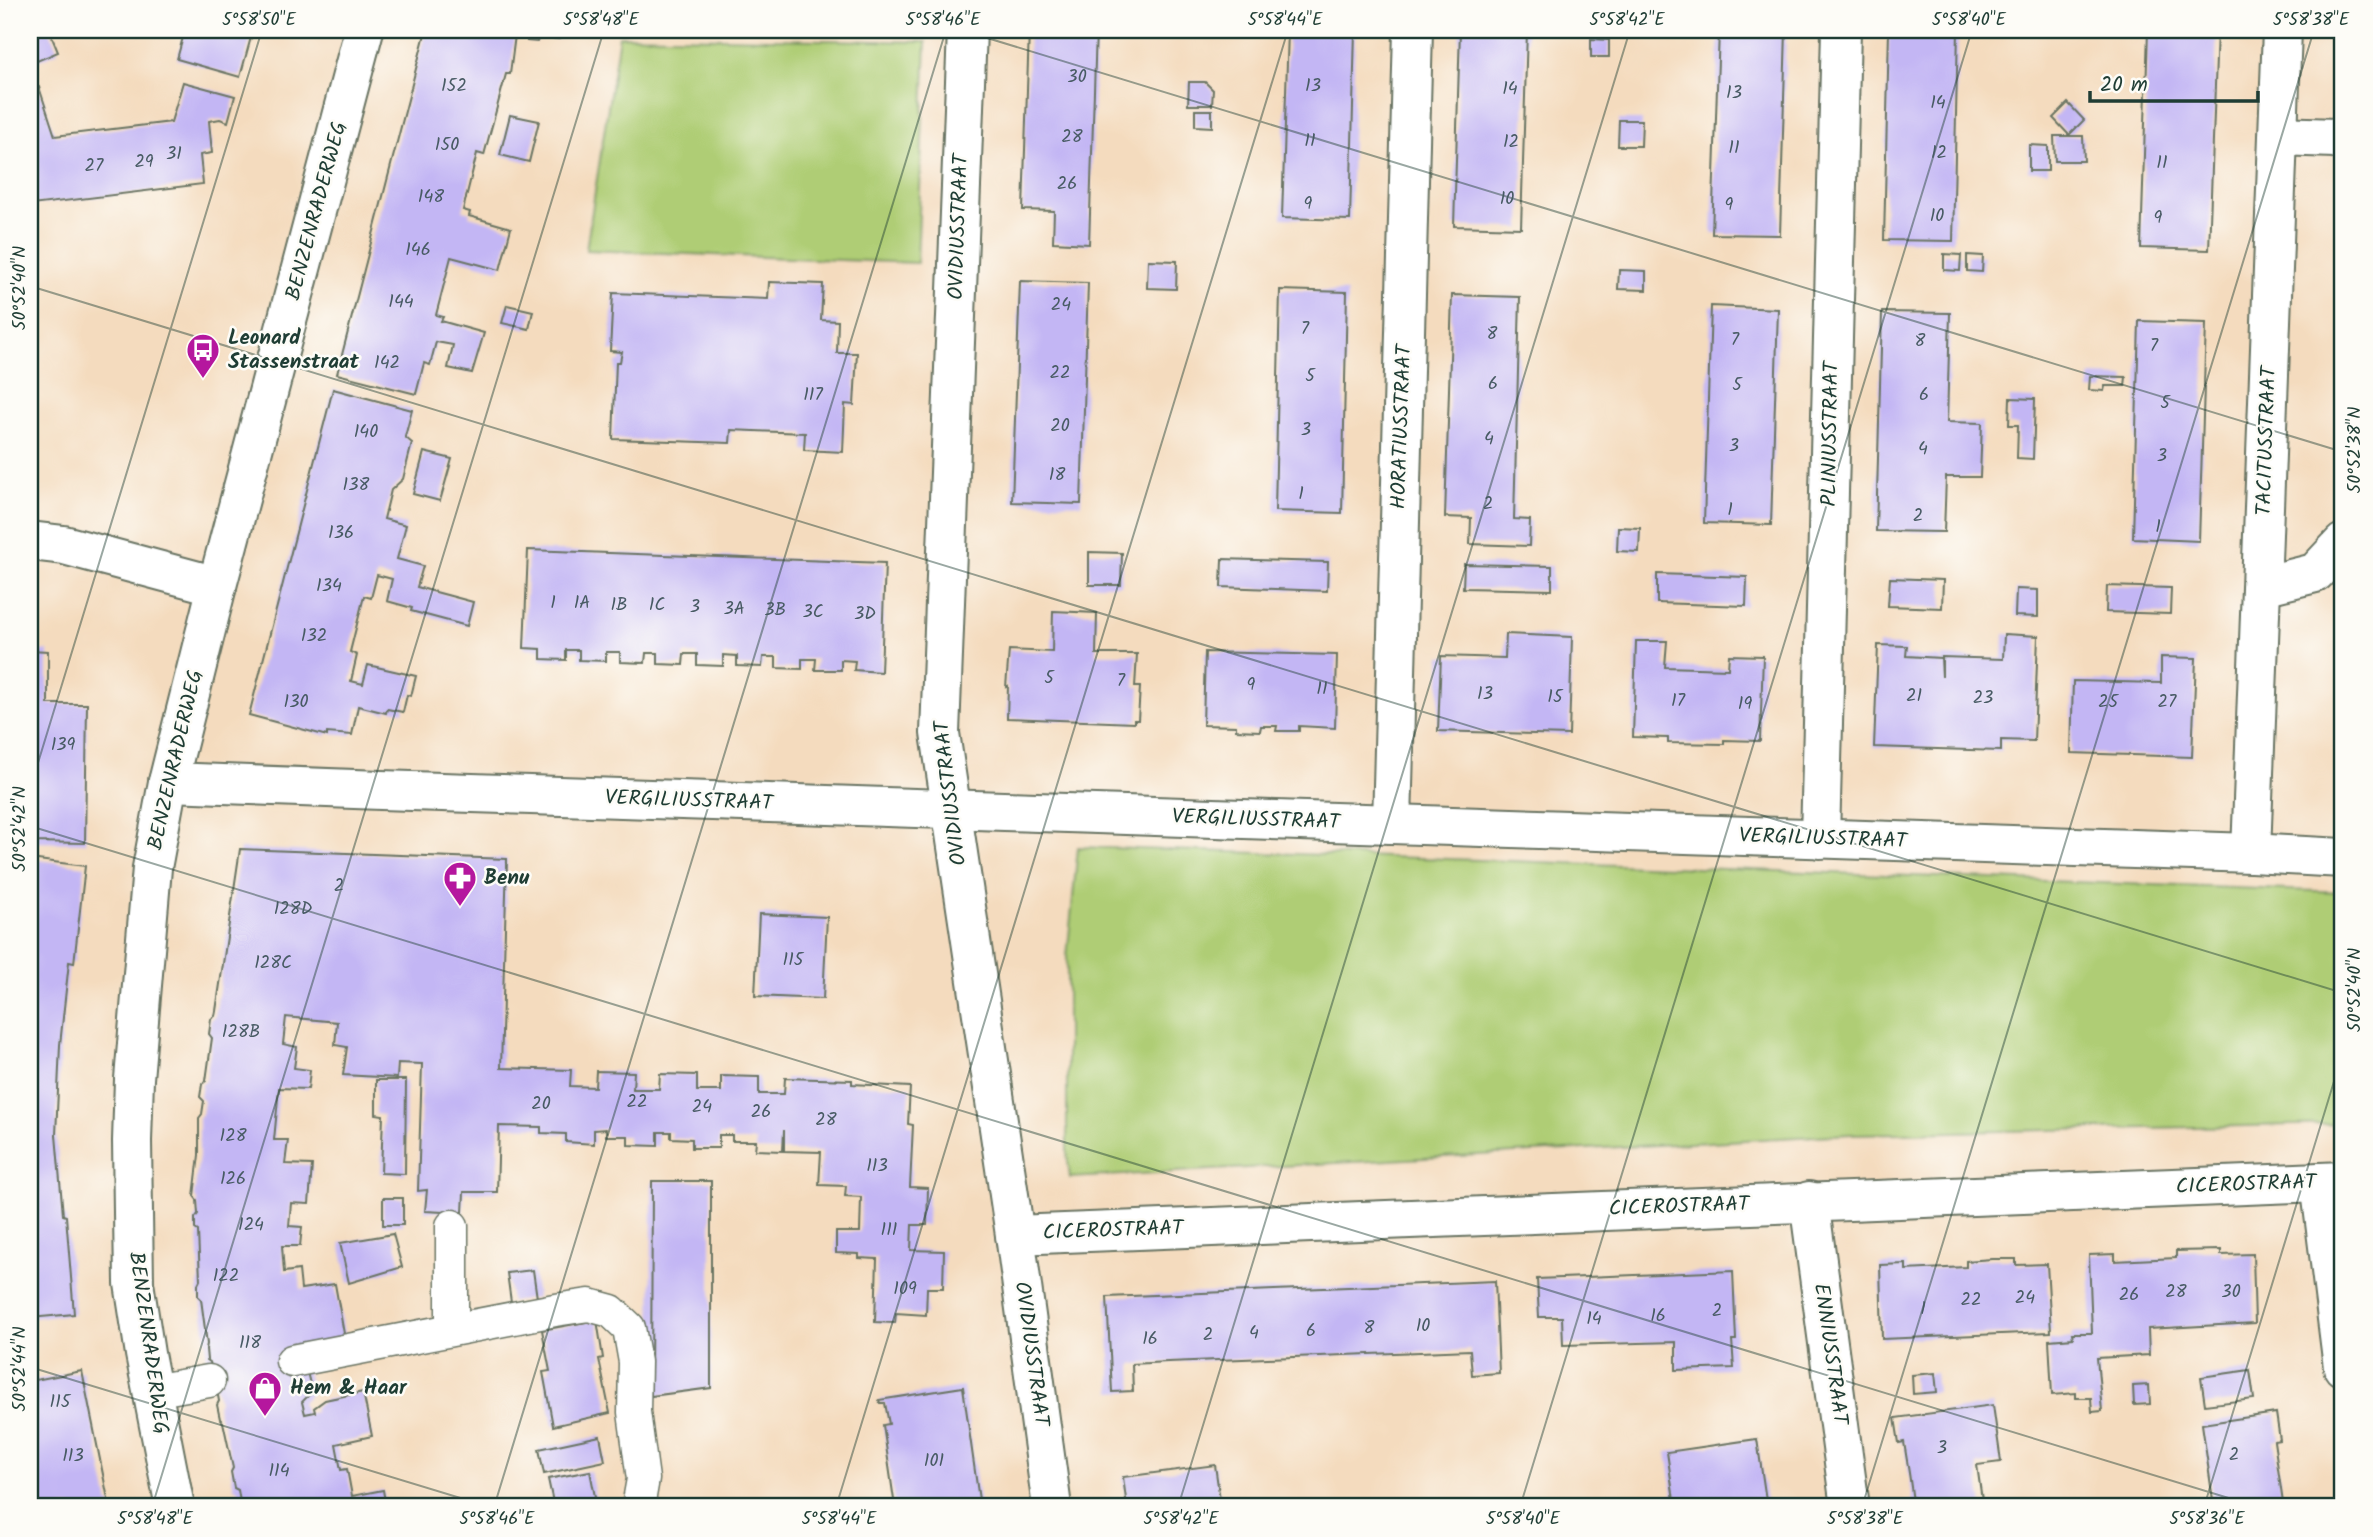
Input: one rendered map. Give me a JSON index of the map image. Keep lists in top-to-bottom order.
{
  "streets": {
    "street": [
      "BENZENRADERWEG",
      "OVIDIUSSTRAAT",
      "HORATIUSSTRAAT",
      "PLINIUSSTRAAT",
      "TACITUSSTRAAT",
      "VERGILIUSSTRAAT",
      "CICEROSTRAAT",
      "ENNIUSSTRAAT"
    ]
  },
  "crossings": [
    ["BENZENRADERWEG", "VERGILIUSSTRAAT"],
    ["OVIDIUSSTRAAT", "VERGILIUSSTRAAT"],
    ["OVIDIUSSTRAAT", "CICEROSTRAAT"],
    ["HORATIUSSTRAAT", "VERGILIUSSTRAAT"],
    ["PLINIUSSTRAAT", "VERGILIUSSTRAAT"],
    ["TACITUSSTRAAT", "VERGILIUSSTRAAT"],
    ["CICEROSTRAAT", "ENNIUSSTRAAT"]
  ],
  "places": {
    "bus stop": ["Leonard Stassenstraat"],
    "pharmacy": ["Benu"],
    "shop": ["Hem & Haar"]
  },
  "house_numbers": [
    "30",
    "152",
    "13",
    "14",
    "13",
    "14",
    "28",
    "11",
    "12",
    "150",
    "11",
    "12",
    "31",
    "29",
    "11",
    "27",
    "26",
    "148",
    "10",
    "9",
    "9",
    "10",
    "9",
    "146",
    "144",
    "24",
    "7",
    "8",
    "7",
    "8",
    "7",
    "142",
    "22",
    "5",
    "6",
    "5",
    "117",
    "6",
    "5",
    "20",
    "3",
    "140",
    "4",
    "3",
    "4",
    "3",
    "18",
    "138",
    "1",
    "2",
    "1",
    "2",
    "1",
    "136",
    "134",
    "1",
    "1A",
    "1B",
    "1C",
    "3",
    "3A",
    "3B",
    "3C",
    "3D",
    "132",
    "5",
    "7",
    "9",
    "11",
    "13",
    "21",
    "15",
    "23",
    "17",
    "130",
    "25",
    "27",
    "19",
    "139",
    "2",
    "128D",
    "115",
    "128C",
    "128B",
    "22",
    "20",
    "24",
    "26",
    "28",
    "128",
    "113",
    "126",
    "124",
    "111",
    "122",
    "109",
    "28",
    "30",
    "26",
    "24",
    "22",
    "1",
    "2",
    "16",
    "14",
    "10",
    "8",
    "6",
    "4",
    "2",
    "16",
    "118",
    "115",
    "3",
    "2",
    "113",
    "101",
    "114"
  ],
  "scale_bar": "20 m",
  "coordinates": [
    "5°58'50\"E",
    "5°58'48\"E",
    "5°58'46\"E",
    "5°58'44\"E",
    "5°58'42\"E",
    "5°58'40\"E",
    "5°58'38\"E",
    "50°52'40\"N",
    "50°52'38\"N",
    "50°52'42\"N",
    "50°52'44\"N",
    "5°58'36\"E"
  ]
}
